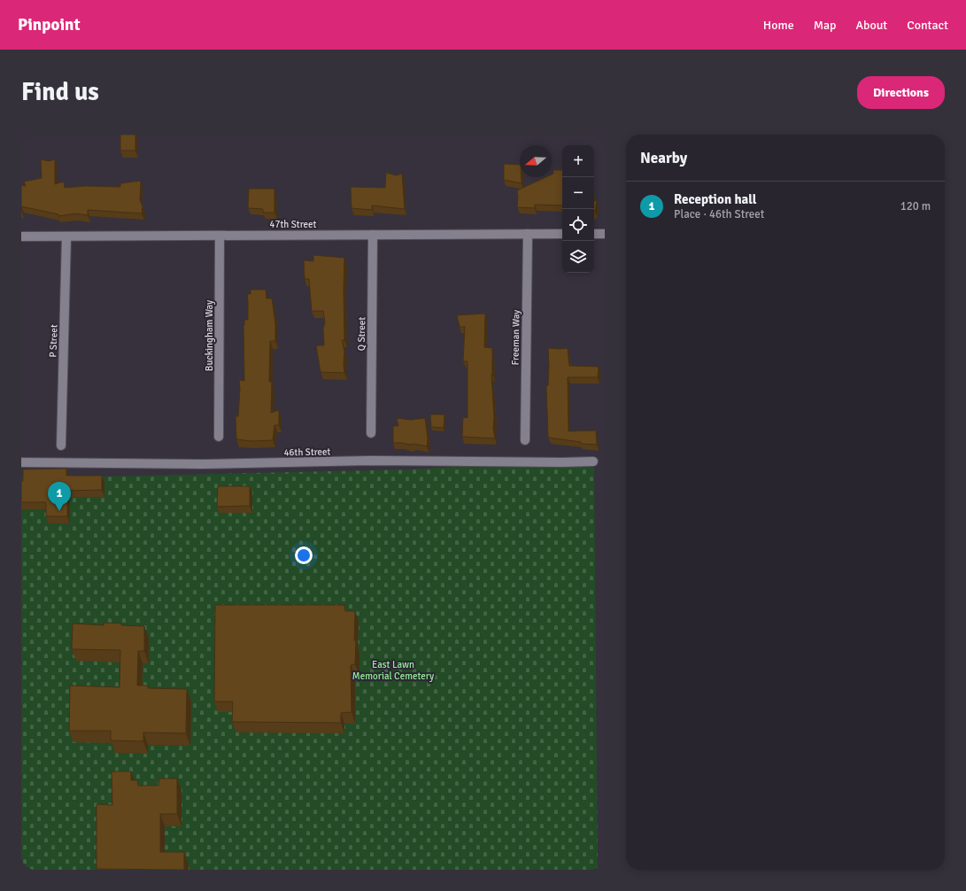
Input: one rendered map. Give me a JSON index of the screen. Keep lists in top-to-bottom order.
{
  "streets": {
    "street": [
      "47th Street",
      "Q Street",
      "Buckingham Way",
      "Freeman Way",
      "P Street",
      "46th Street"
    ]
  },
  "crossings": [
    ["47th Street", "Q Street"],
    ["47th Street", "Buckingham Way"],
    ["47th Street", "Freeman Way"],
    ["47th Street", "P Street"]
  ],
  "parks": ["East Lawn Memorial Cemetery"],
  "north": "left",
  "page": {
    "header": "Pinpoint",
    "nav": [
      "Home",
      "Map",
      "About",
      "Contact"
    ],
    "buttons": "Directions",
    "title": "Find us",
    "heading": "Nearby",
    "map_buttons": ["+", "−"],
    "list": [
      {
        "mark": "1",
        "name": "Reception hall",
        "note": "Place · 46th Street",
        "value": "120 m"
      }
    ],
    "pins": "1"
  }
}
